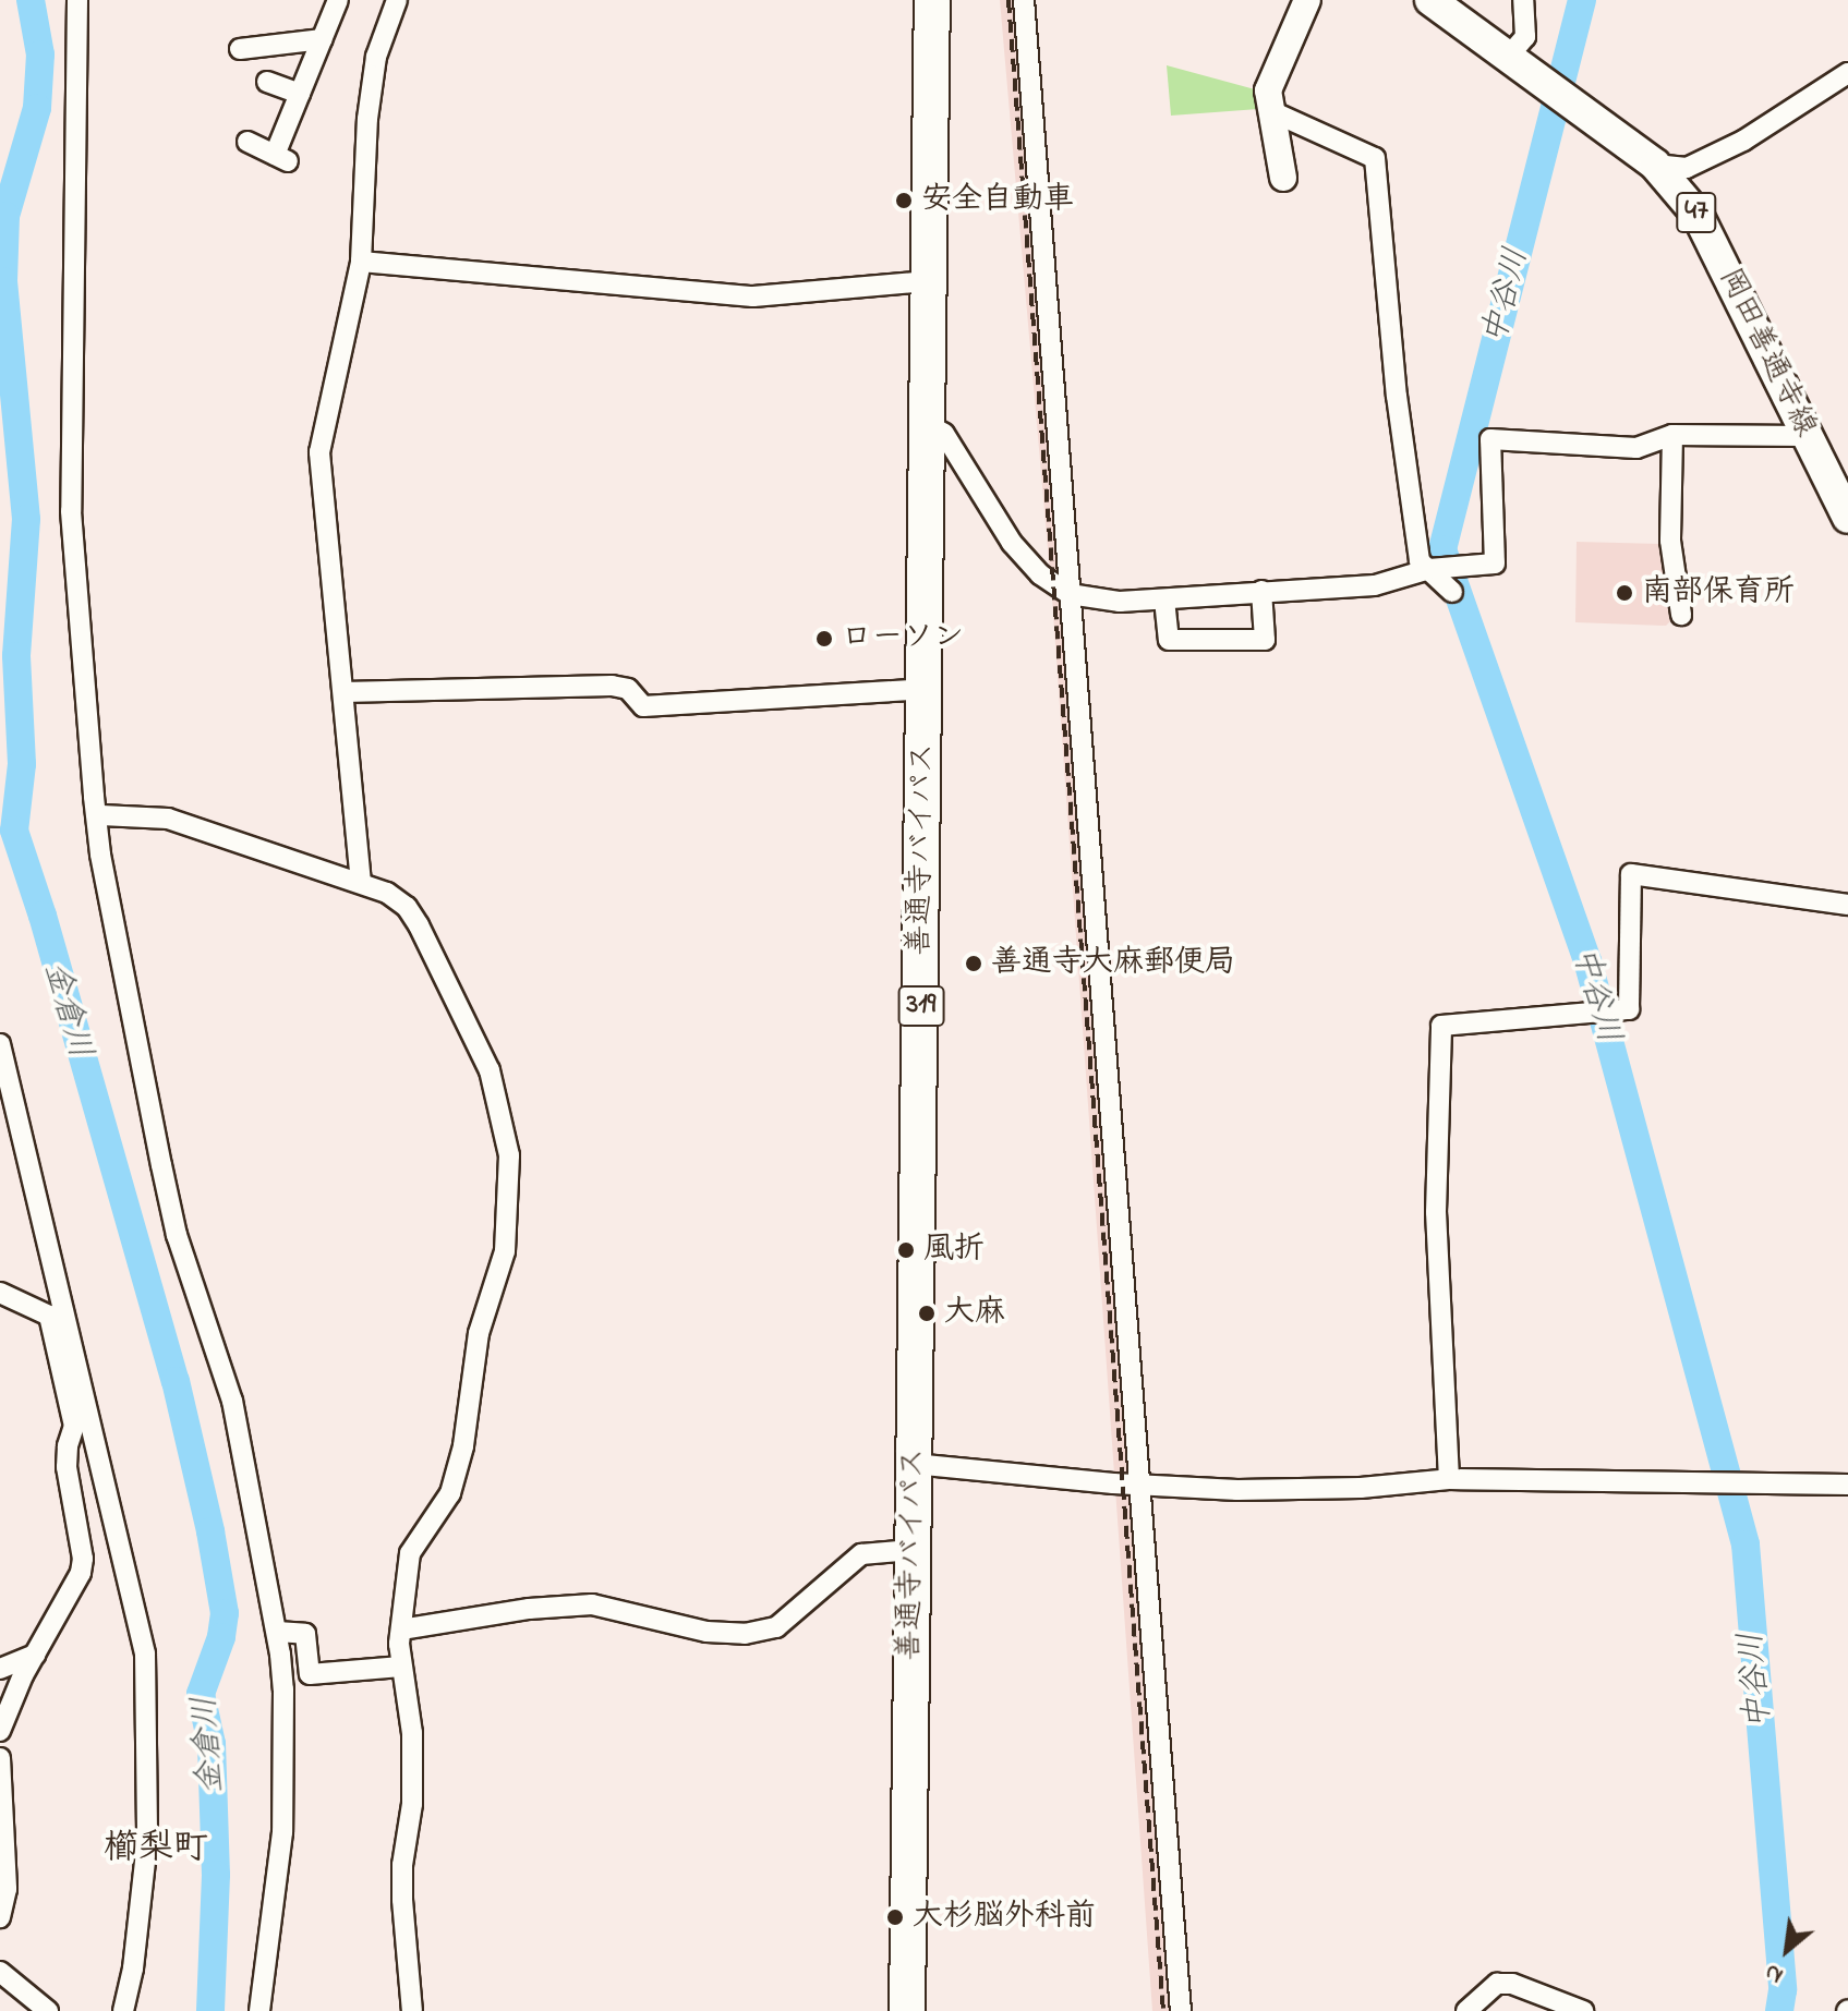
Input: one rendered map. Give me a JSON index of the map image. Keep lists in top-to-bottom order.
{
  "streets": {
    "highway": ["善通寺バイパス", "319"],
    "main road": ["47", "岡田善通寺線"]
  },
  "districts": ["櫛梨町"],
  "water": ["中谷川", "金倉川"],
  "places": [
    "安全自動車",
    "南部保育所",
    "ローソン",
    "善通寺大麻郵便局",
    "風折",
    "大麻",
    "大杉脳外科前"
  ],
  "north": "bottom left"
}
